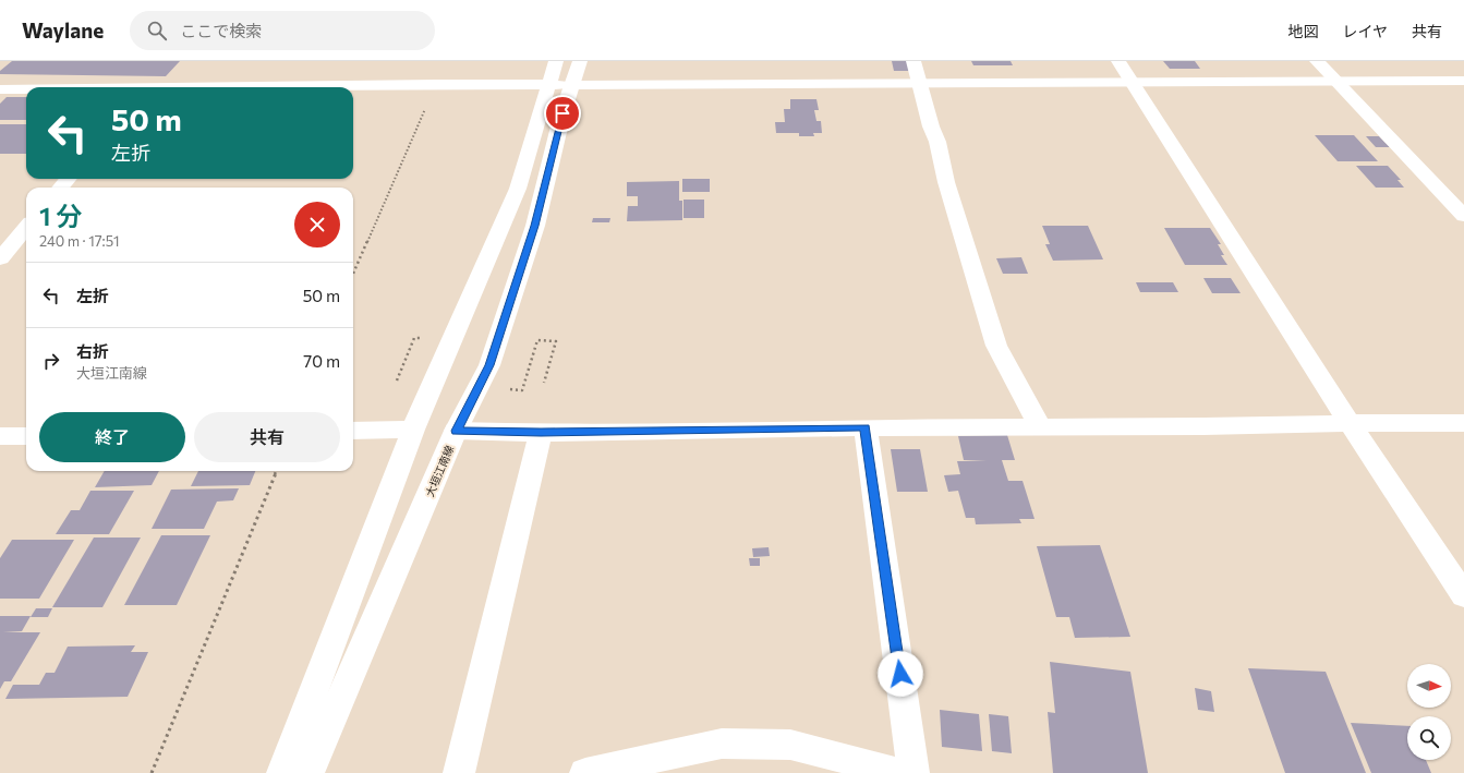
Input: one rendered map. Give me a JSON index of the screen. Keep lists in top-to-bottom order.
{
  "streets": {
    "street": ["大垣江南線"]
  },
  "north": "right",
  "page": {
    "header": "Waylane",
    "search": "ここで検索",
    "nav": ["地図", "レイヤ", "共有"],
    "turn": ["50 m", "左折"],
    "heading": ["1 分", "240 m · 17:51"],
    "list": [
      {
        "name": "左折",
        "value": "50 m"
      },
      {
        "name": "右折",
        "note": "大垣江南線",
        "value": "70 m"
      }
    ],
    "buttons": ["終了", "共有"]
  }
}
